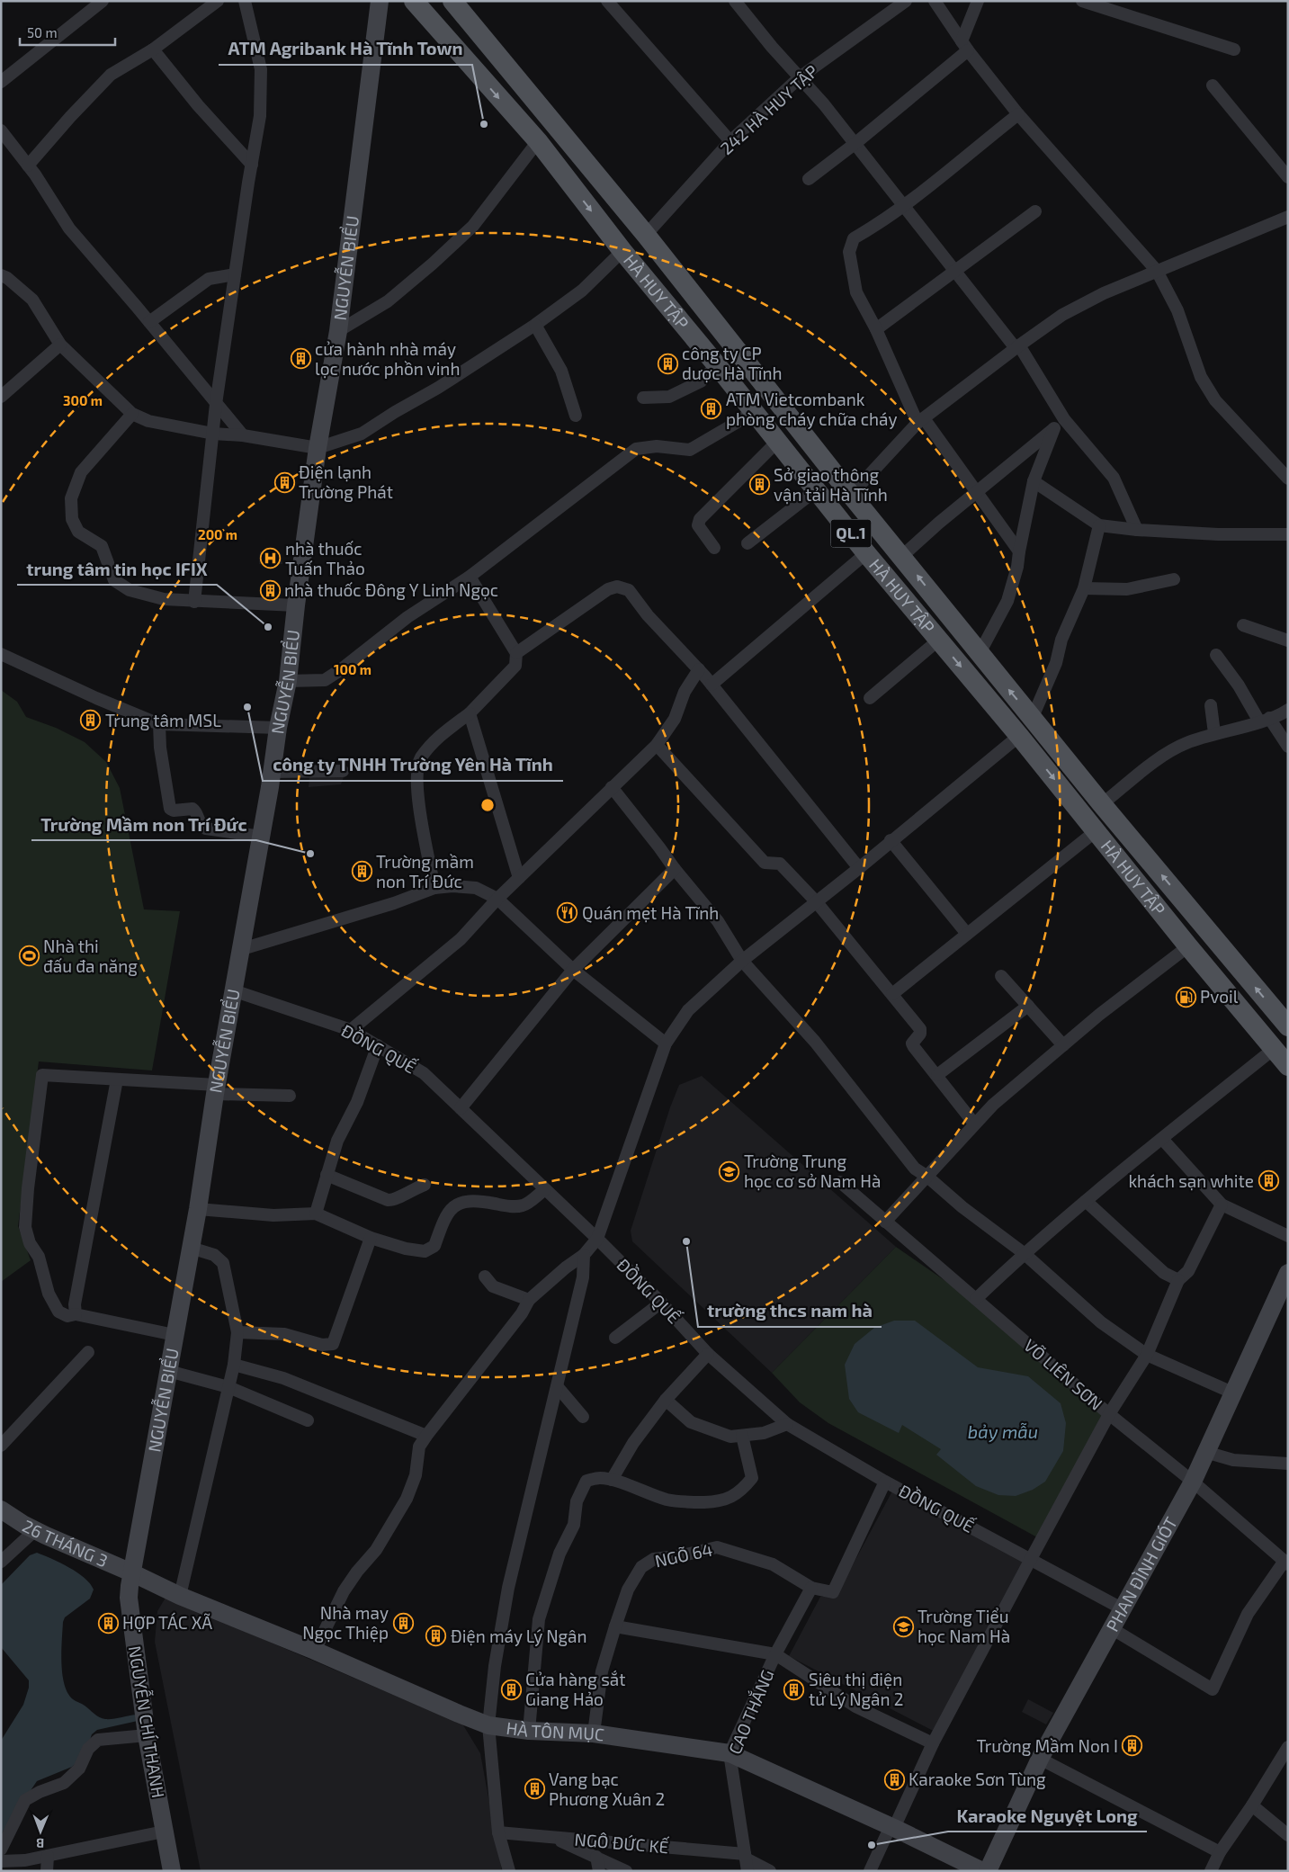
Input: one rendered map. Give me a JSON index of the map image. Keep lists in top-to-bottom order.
{
  "streets": {
    "main road": ["HÀ HUY TẬP", "QL.1"],
    "street": [
      "242 HÀ HUY TẬP",
      "NGUYỄN BIỂU",
      "ĐỒNG QUẾ",
      "VÕ LIÊN SƠN",
      "26 THÁNG 3",
      "NGÕ 64",
      "PHAN ĐÌNH GIÓT",
      "CAO THẮNG",
      "NGUYỄN CHÍ THANH",
      "HÀ TÔN MỤC",
      "NGÔ ĐỨC KẾ"
    ]
  },
  "crossings": [
    ["242 HÀ HUY TẬP", "HÀ HUY TẬP"],
    ["NGUYỄN BIỂU", "ĐỒNG QUẾ"],
    ["NGUYỄN BIỂU", "26 THÁNG 3"],
    ["NGUYỄN BIỂU", "NGUYỄN CHÍ THANH"],
    ["NGUYỄN BIỂU", "HÀ TÔN MỤC"],
    ["ĐỒNG QUẾ", "PHAN ĐÌNH GIÓT"],
    ["VÕ LIÊN SƠN", "PHAN ĐÌNH GIÓT"],
    ["26 THÁNG 3", "NGUYỄN CHÍ THANH"],
    ["26 THÁNG 3", "HÀ TÔN MỤC"],
    ["NGÕ 64", "CAO THẮNG"],
    ["NGÕ 64", "HÀ TÔN MỤC"],
    ["CAO THẮNG", "HÀ TÔN MỤC"],
    ["CAO THẮNG", "NGÔ ĐỨC KẾ"],
    ["NGUYỄN CHÍ THANH", "HÀ TÔN MỤC"]
  ],
  "water": ["bảy mẫu"],
  "places": {
    "other": [
      "ATM Agribank Hà Tĩnh Town",
      "trung tâm tin học IFIX",
      "công ty TNHH Trường Yên Hà Tĩnh",
      "Trường Mầm non Trí Đức",
      "trường thcs nam hà",
      "Karaoke Nguyệt Long"
    ],
    "building": [
      "cửa hành nhà máy lọc nước phồn vinh",
      "công ty CP dược Hà Tĩnh",
      "ATM Vietcombank phòng cháy chữa cháy",
      "Điện lạnh Trường Phát",
      "Sở giao thông vận tải Hà Tĩnh",
      "nhà thuốc Đông Y Linh Ngọc",
      "Trung tâm MSL",
      "Trường mầm non Trí Đức",
      "khách sạn white",
      "HỢP TÁC XÃ",
      "Nhà may Ngọc Thiệp",
      "Điện máy Lý Ngân",
      "Cửa hàng sắt Giang Hảo",
      "Siêu thị điện tử Lý Ngân 2",
      "Trường Mầm Non I",
      "Karaoke Sơn Tùng",
      "Vang bạc Phương Xuân 2"
    ],
    "hospital": ["nhà thuốc Tuấn Thảo"],
    "restaurant": ["Quán mẹt Hà Tĩnh"],
    "sports": ["Nhà thi đấu đa năng"],
    "fuel station": ["Pvoil"],
    "school or university": ["Trường Trung học cơ sở Nam Hà", "Trường Tiểu học Nam Hà"]
  },
  "scale_bar": "50 m",
  "north": "bottom",
  "rings": ["300 m", "200 m", "100 m"]
}
